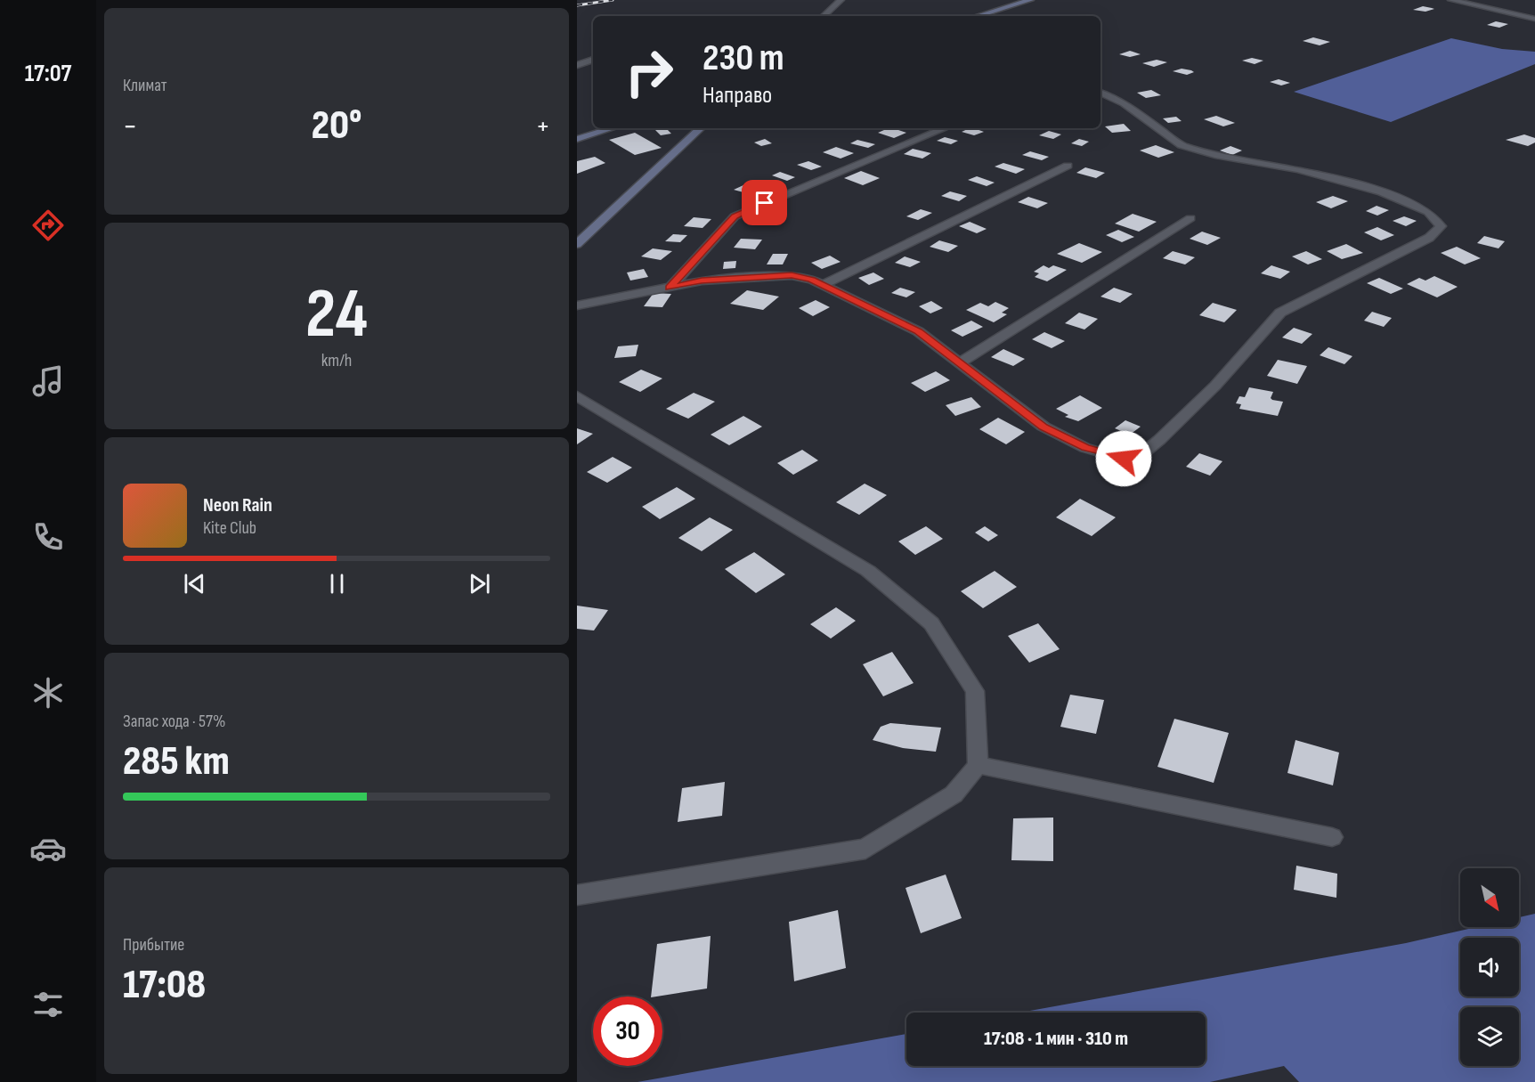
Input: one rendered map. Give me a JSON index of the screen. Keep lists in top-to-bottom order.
{
  "north": "bottom right",
  "page": {
    "tabs": "17:07",
    "tile": [
      "Климат",
      ["24", "km/h"],
      ["Запас хода · 57%", "285 km"],
      ["Прибытие", "17:08"]
    ],
    "turn": ["230 m", "Направо"],
    "heat": ["−", "20°", "+"],
    "song": ["Neon Rain", "Kite Club"],
    "limit": "30",
    "trip": "17:08 · 1 мин · 310 m"
  }
}
